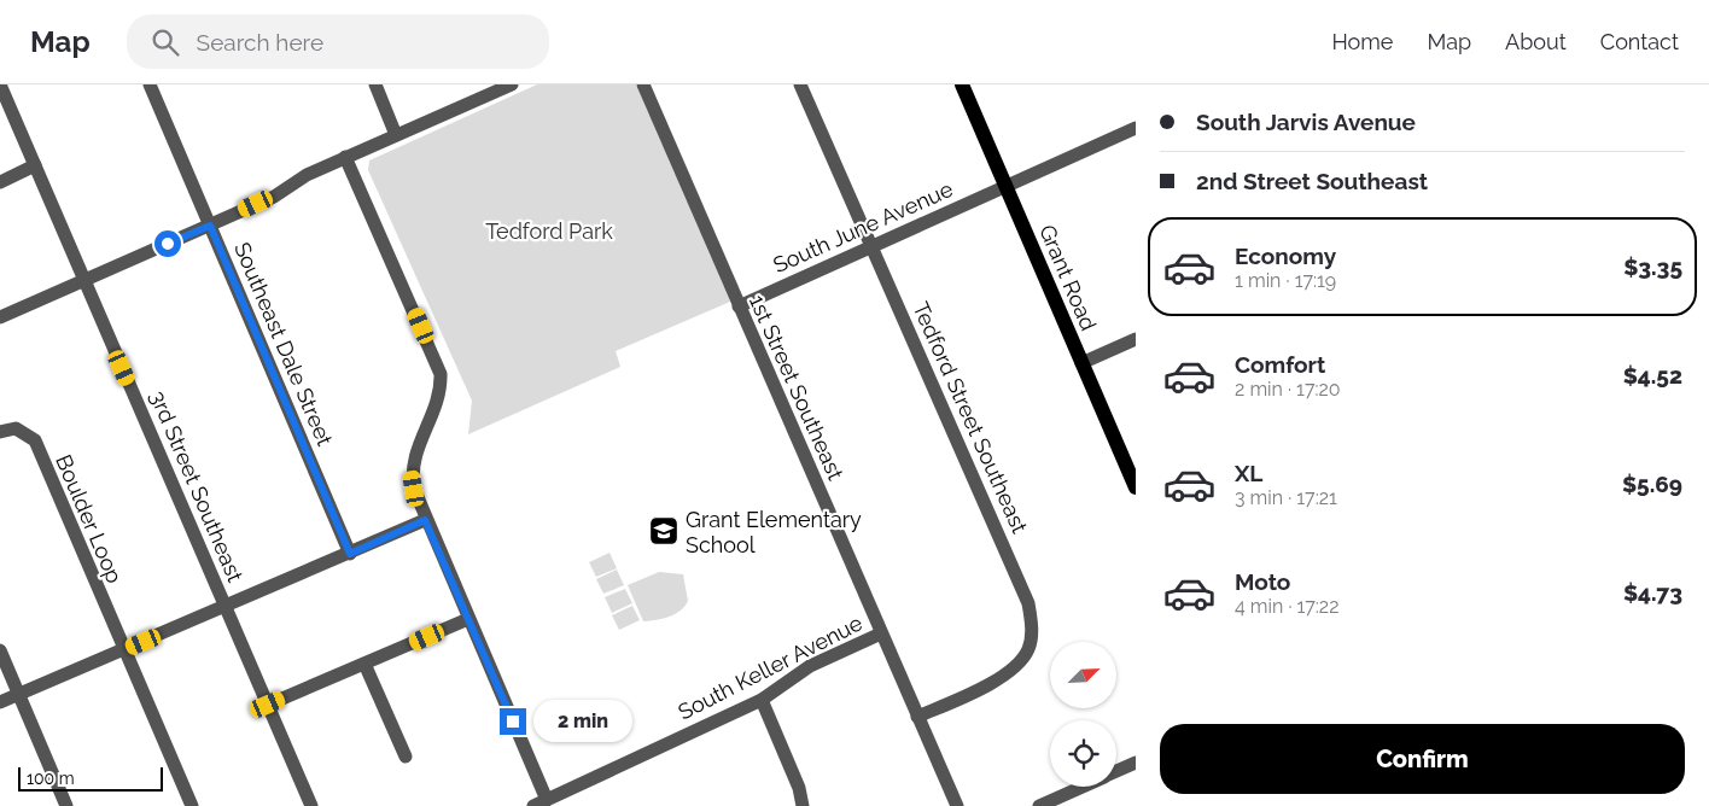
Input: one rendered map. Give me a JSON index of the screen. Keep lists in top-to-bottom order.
{
  "streets": {
    "main road": ["Grant Road"],
    "street": [
      "South June Avenue",
      "Southeast Dale Street",
      "1st Street Southeast",
      "Tedford Street Southeast",
      "3rd Street Southeast",
      "Boulder Loop",
      "South Keller Avenue"
    ]
  },
  "crossings": [
    ["South June Avenue", "Grant Road"],
    ["South June Avenue", "1st Street Southeast"],
    ["South June Avenue", "Tedford Street Southeast"],
    ["1st Street Southeast", "Tedford Street Southeast"],
    ["1st Street Southeast", "South Keller Avenue"]
  ],
  "parks": ["Tedford Park"],
  "places": {
    "school or university": ["Grant Elementary School"]
  },
  "scale_bar": "100 m",
  "north": "top right",
  "page": {
    "header": "Map",
    "search": "Search here",
    "nav": [
      "Home",
      "Map",
      "About",
      "Contact"
    ],
    "banner": ["South Jarvis Avenue", "2nd Street Southeast"],
    "list": [
      {
        "name": "Economy",
        "note": "1 min · 17:19",
        "value": "$3.35"
      },
      {
        "name": "Comfort",
        "note": "2 min · 17:20",
        "value": "$4.52"
      },
      {
        "name": "XL",
        "note": "3 min · 17:21",
        "value": "$5.69"
      },
      {
        "name": "Moto",
        "note": "4 min · 17:22",
        "value": "$4.73"
      }
    ],
    "bubble": "2 min",
    "buttons": "Confirm",
    "scale": "100 m"
  }
}
